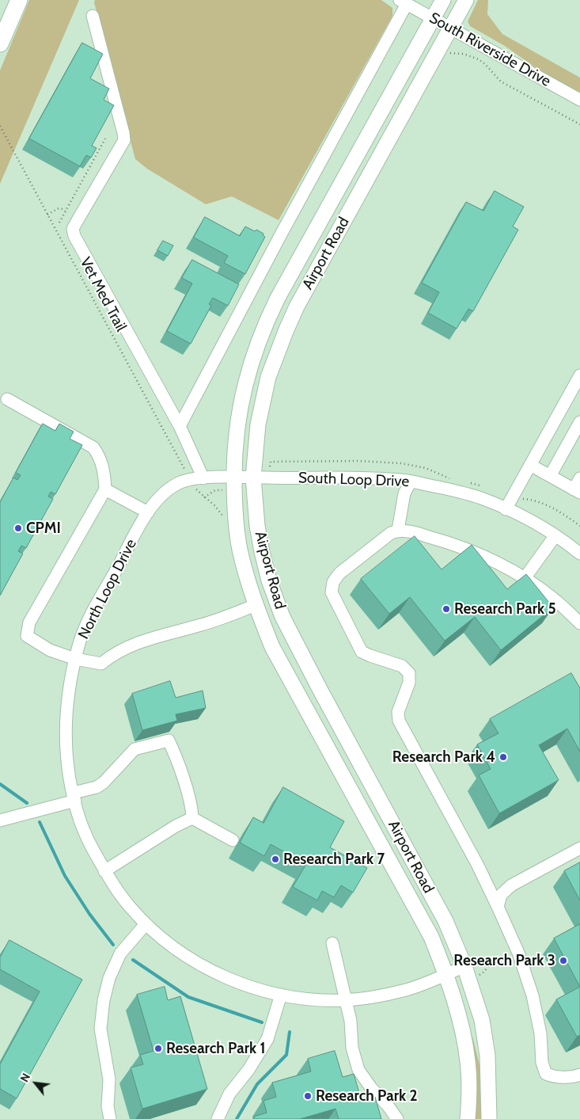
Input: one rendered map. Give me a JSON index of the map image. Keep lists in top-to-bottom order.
{
  "streets": {
    "main road": ["Airport Road"],
    "street": ["South Riverside Drive", "South Loop Drive", "North Loop Drive"],
    "path": ["Vet Med Trail"]
  },
  "crossings": [
    ["South Riverside Drive", "Airport Road"],
    ["Airport Road", "South Loop Drive"],
    ["Airport Road", "North Loop Drive"],
    ["South Loop Drive", "North Loop Drive"]
  ],
  "places": [
    "CPMI",
    "Research Park 5",
    "Research Park 4",
    "Research Park 7",
    "Research Park 3",
    "Research Park 1",
    "Research Park 2"
  ],
  "north": "top left"
}
